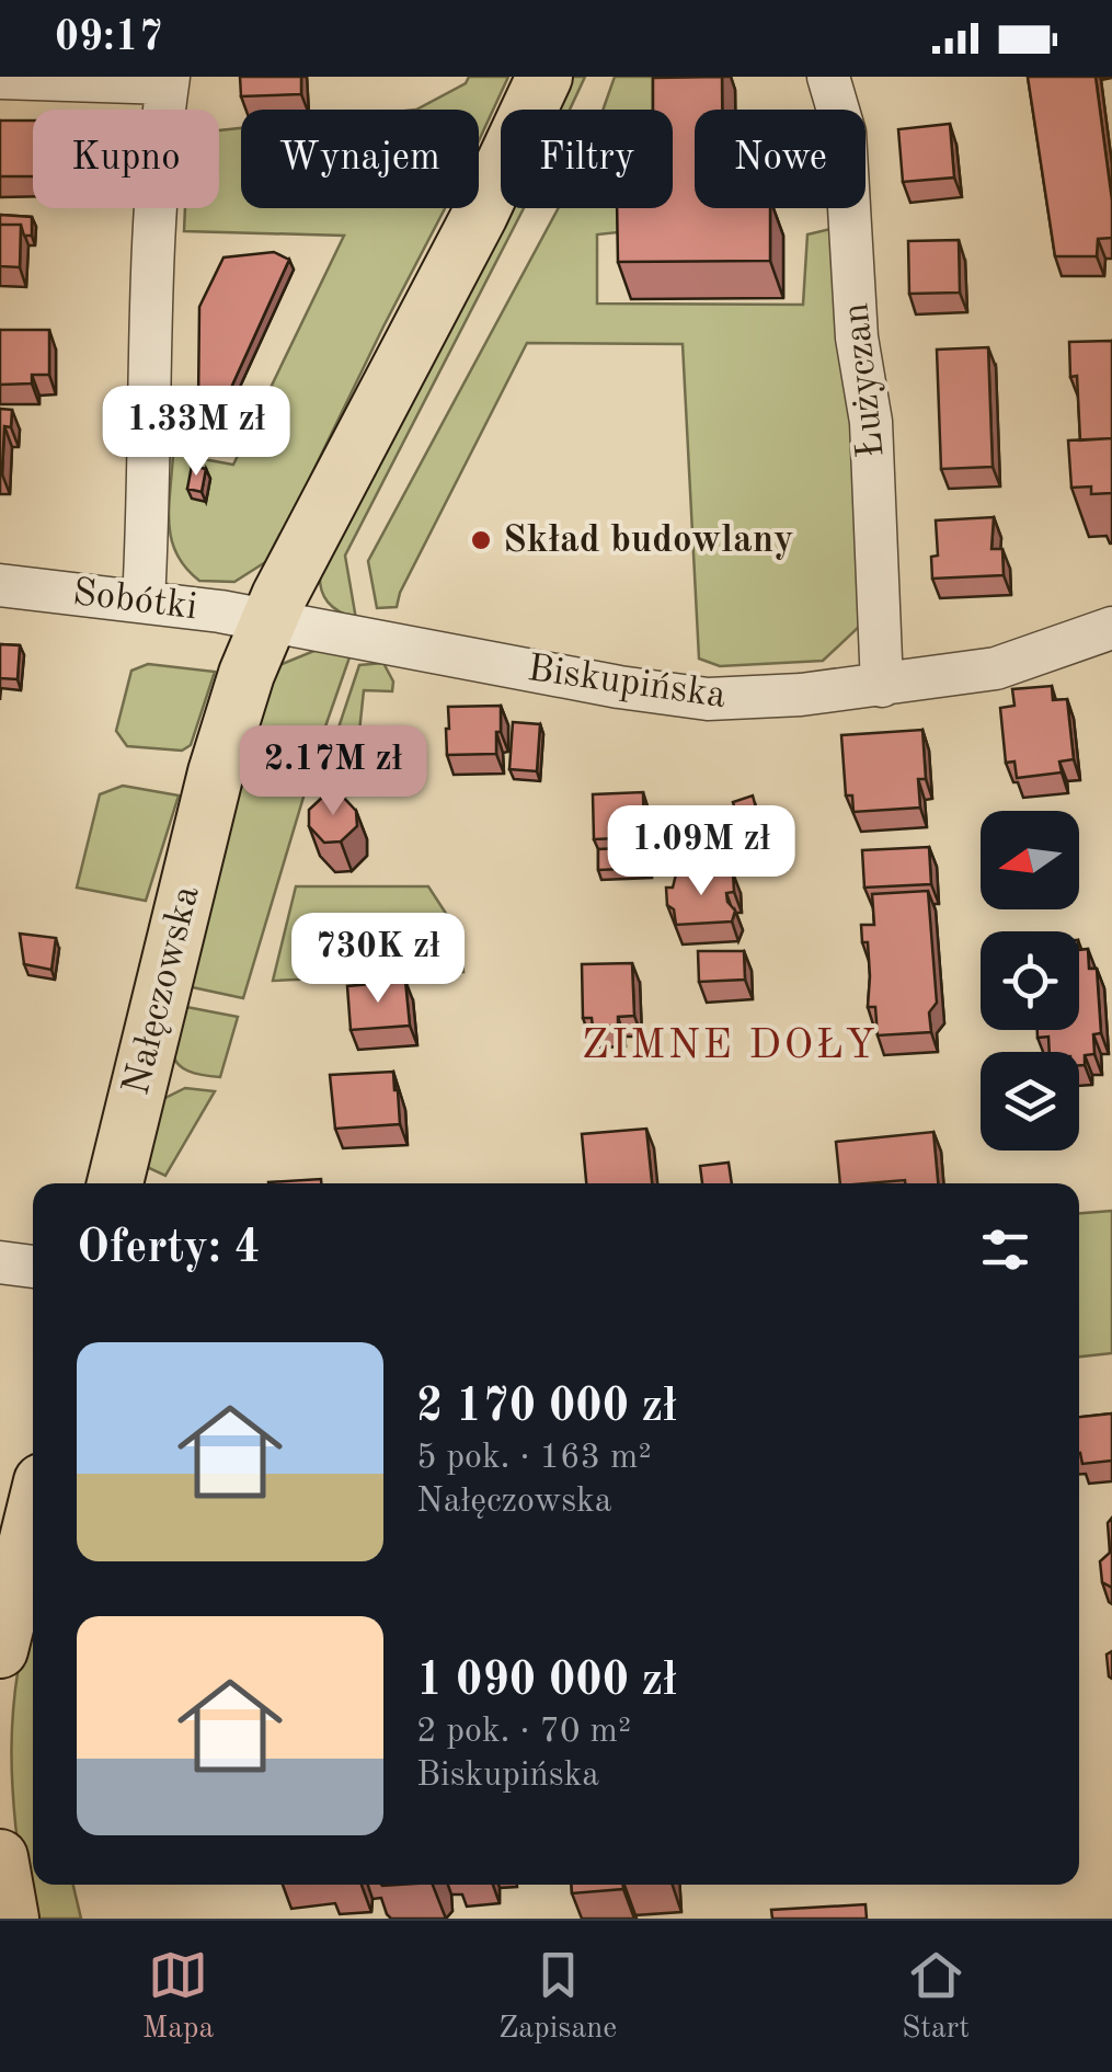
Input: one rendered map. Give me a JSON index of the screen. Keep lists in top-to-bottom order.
{
  "streets": {
    "main road": ["Nałęczowska"],
    "street": ["Łużyczan", "Sobótki", "Biskupińska"]
  },
  "crossings": [
    ["Łużyczan", "Biskupińska"],
    ["Sobótki", "Biskupińska"],
    ["Sobótki", "Nałęczowska"],
    ["Biskupińska", "Nałęczowska"]
  ],
  "districts": ["ZIMNE DOŁY"],
  "places": ["Skład budowlany"],
  "north": "left",
  "page": {
    "status": "09:17",
    "chip": [
      "Kupno",
      "Wynajem",
      "Filtry",
      "Nowe"
    ],
    "price": [
      "1.33M zł",
      "2.17M zł",
      "1.09M zł",
      "730K zł"
    ],
    "heading": "Oferty: 4",
    "list": [
      {
        "name": "2 170 000 zł",
        "note": "5 pok. · 163 m² · Nałęczowska"
      },
      {
        "name": "1 090 000 zł",
        "note": "2 pok. · 70 m² · Biskupińska"
      }
    ],
    "tabs": ["Mapa", "Zapisane", "Start"]
  }
}
